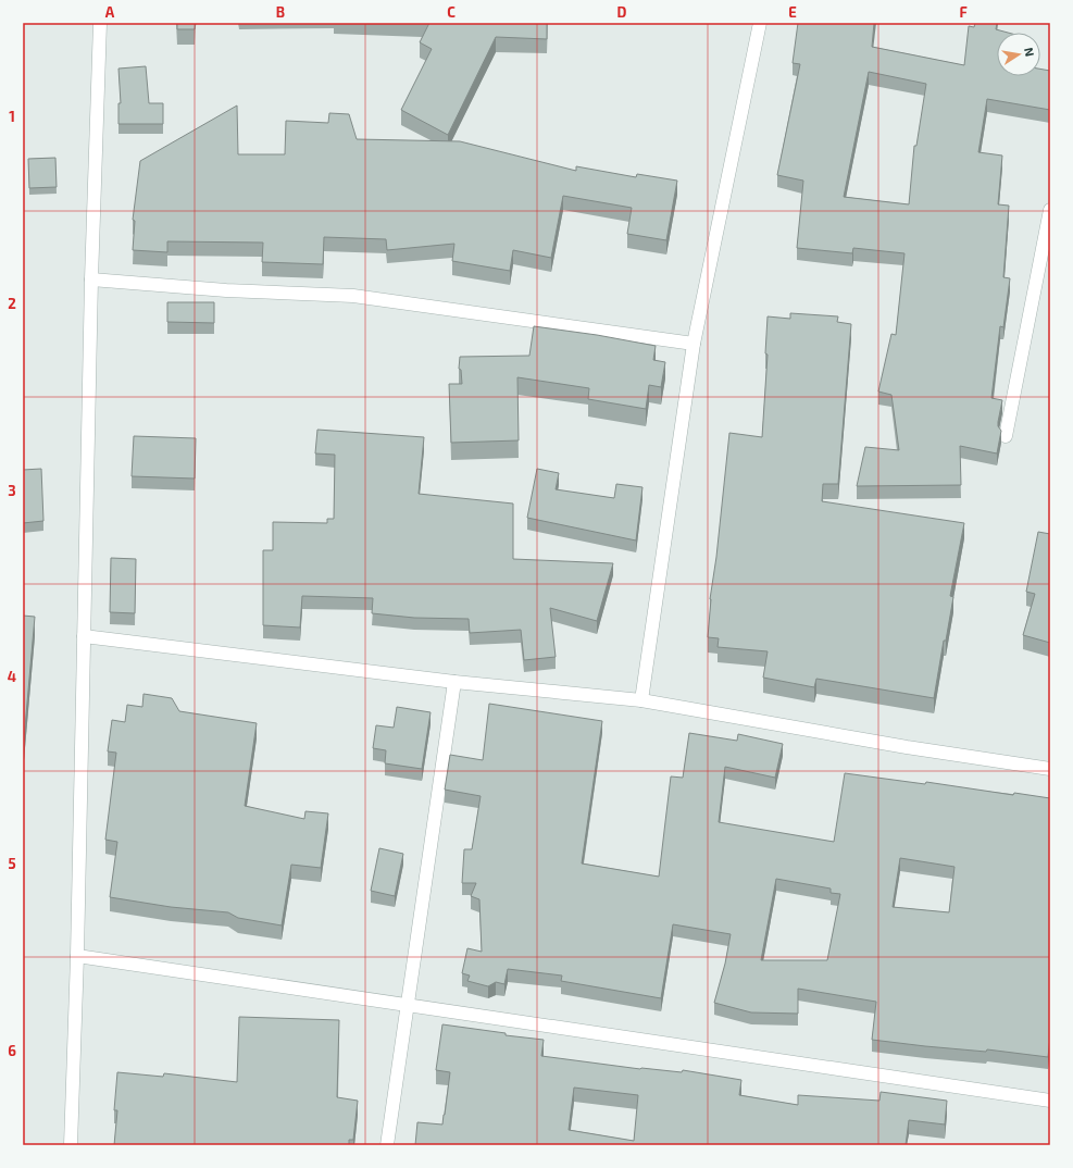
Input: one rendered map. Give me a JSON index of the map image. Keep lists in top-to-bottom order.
{
  "north": "right",
  "grid": {
    "columns": [
      "A",
      "B",
      "C",
      "D",
      "E",
      "F"
    ],
    "rows": [
      "1",
      "2",
      "3",
      "4",
      "5",
      "6"
    ]
  }
}
